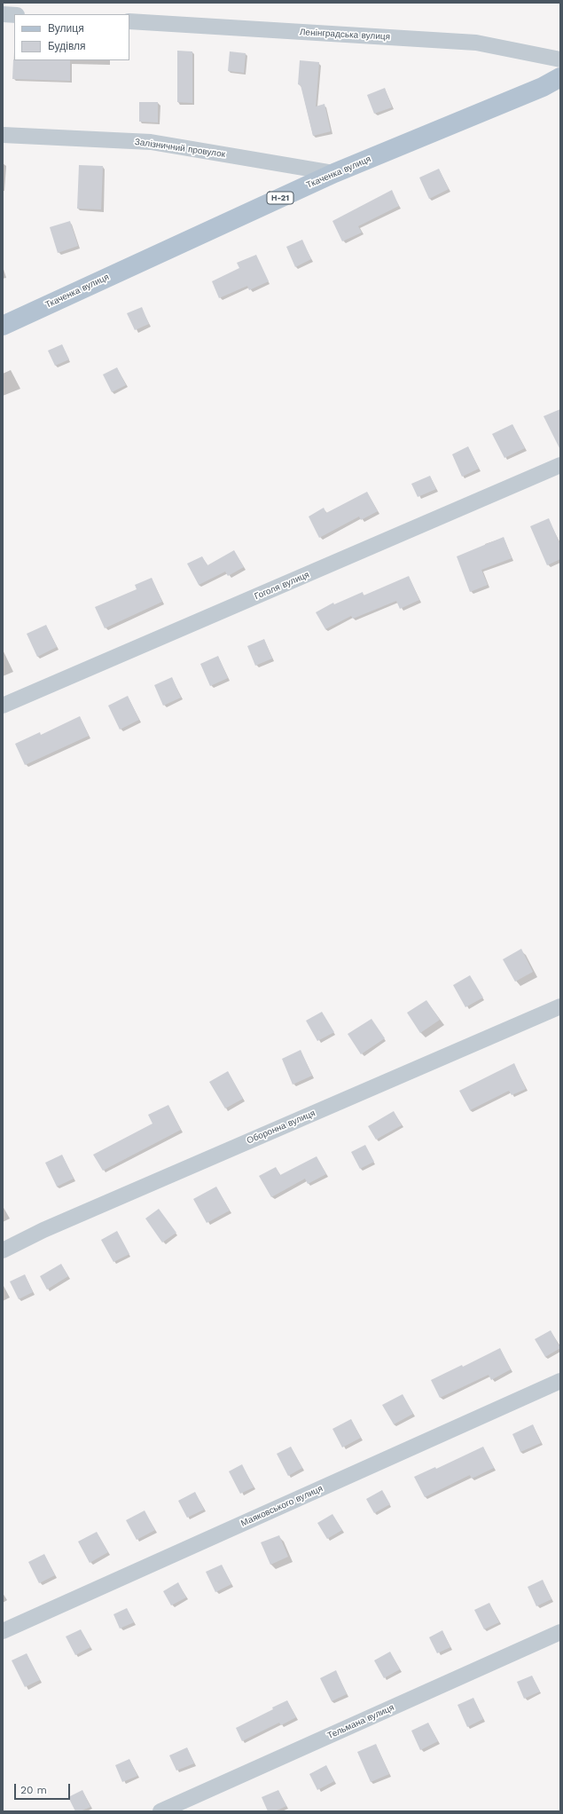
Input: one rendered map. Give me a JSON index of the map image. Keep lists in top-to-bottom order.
{
  "streets": {
    "main road": ["Ткаченка вулиця", "Н-21"],
    "street": [
      "Ленінградська вулиця",
      "Залізничний провулок",
      "Гоголя вулиця",
      "Оборонна вулиця",
      "Маяковського вулиця",
      "Тельмана вулиця"
    ]
  },
  "crossings": [
    ["Залізничний провулок", "Ткаченка вулиця"]
  ],
  "legend": ["Вулиця", "Будівля"],
  "scale_bar": "20 m"
}
